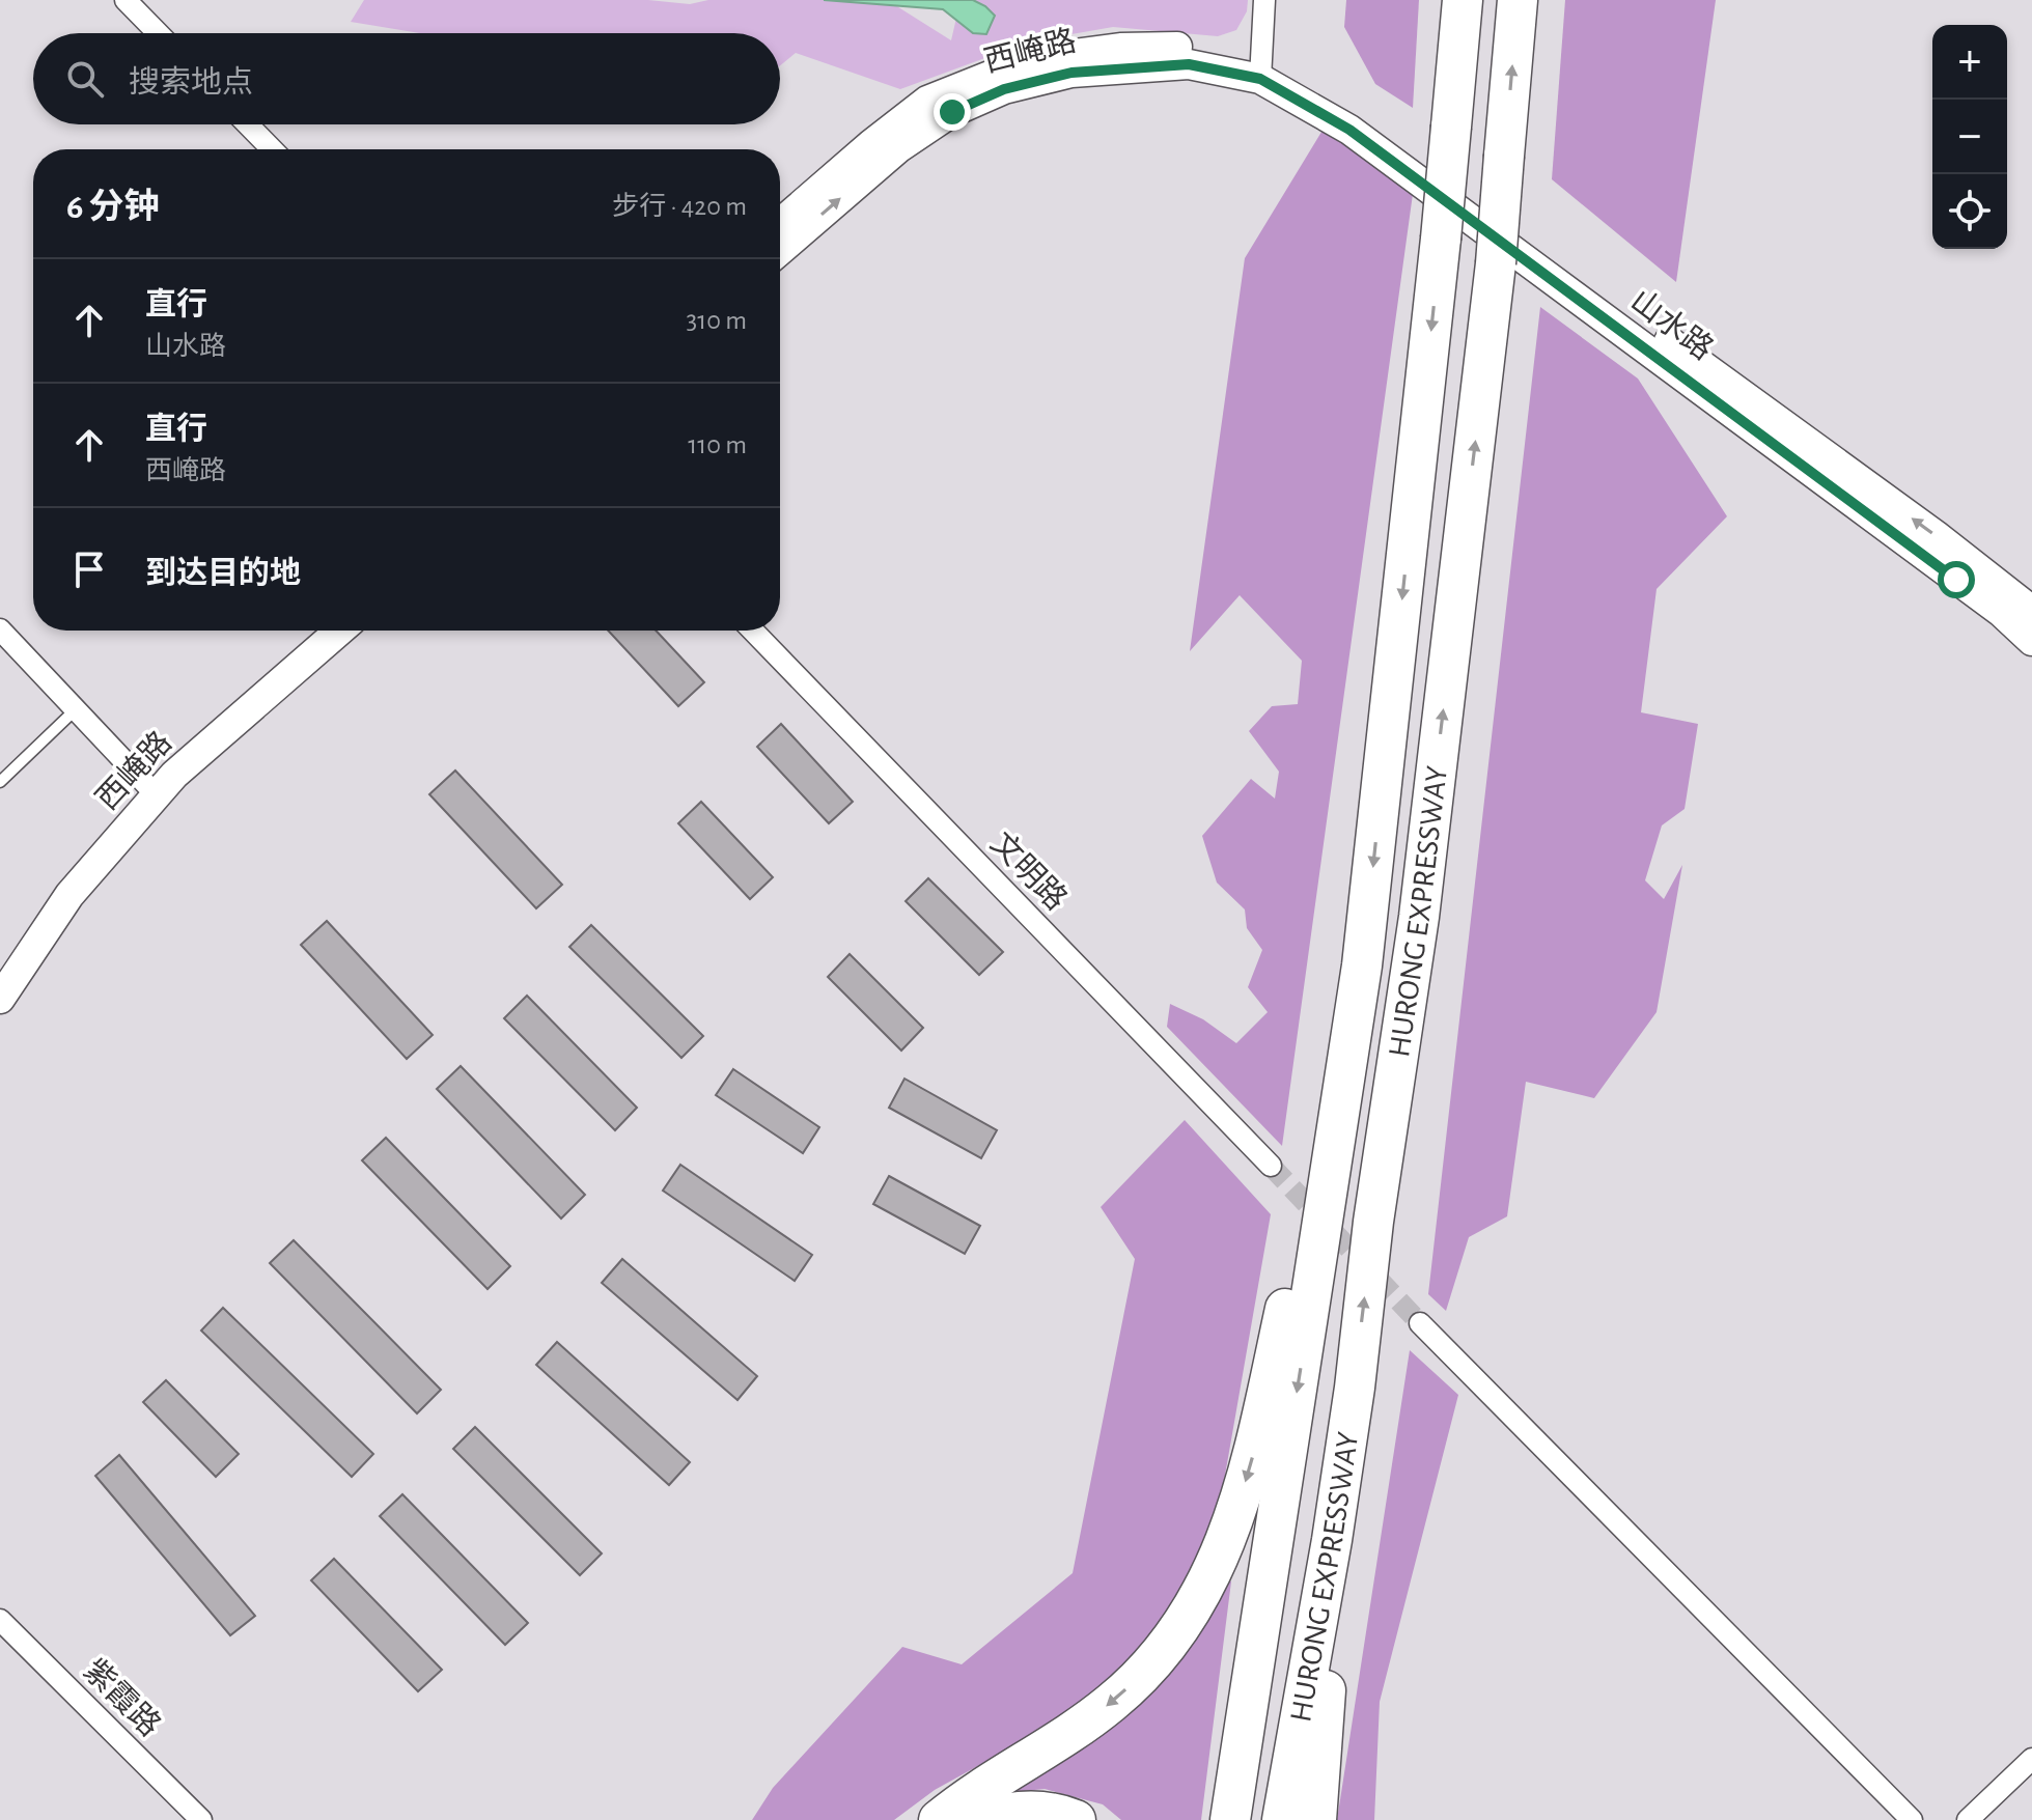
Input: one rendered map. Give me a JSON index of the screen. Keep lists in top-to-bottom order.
{
  "streets": {
    "highway": ["HURONG EXPRESSWAY"],
    "street": [
      "西崦路",
      "山水路",
      "文明路",
      "紫霞路"
    ]
  },
  "crossings": [
    ["西崦路", "山水路"]
  ],
  "page": {
    "map_buttons": ["+", "−"],
    "search": "搜索地点",
    "heading": ["6 分钟", "步行 · 420 m"],
    "list": [
      ["直行", "山水路", "310 m"],
      ["直行", "西崦路", "110 m"],
      "到达目的地"
    ]
  }
}
